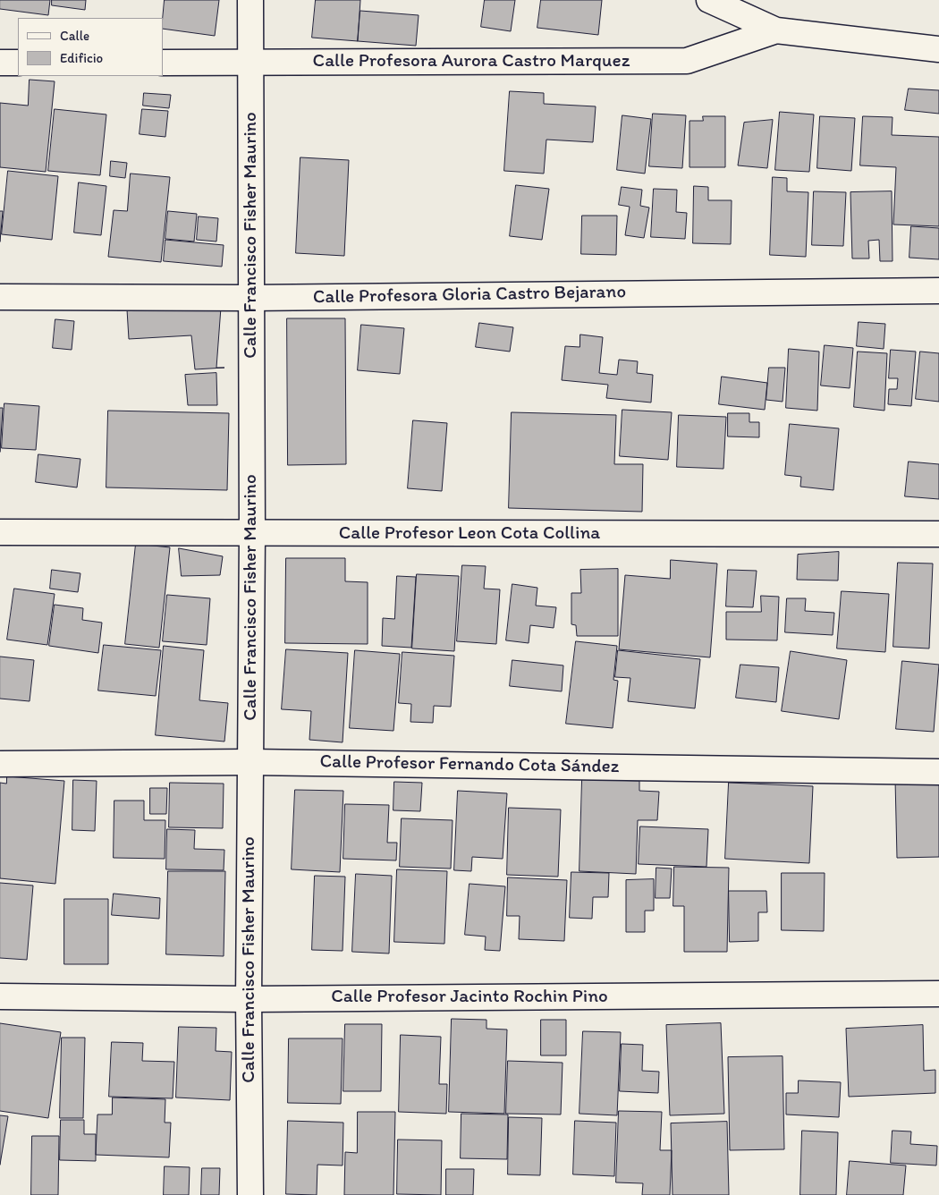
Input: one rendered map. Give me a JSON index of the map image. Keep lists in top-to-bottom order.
{
  "streets": {
    "street": [
      "Calle Profesora Aurora Castro Marquez",
      "Calle Francisco Fisher Maurino",
      "Calle Profesora Gloria Castro Bejarano",
      "Calle Profesor Leon Cota Collina",
      "Calle Profesor Fernando Cota Sández",
      "Calle Profesor Jacinto Rochin Pino"
    ]
  },
  "crossings": [
    ["Calle Profesora Aurora Castro Marquez", "Calle Francisco Fisher Maurino"],
    ["Calle Francisco Fisher Maurino", "Calle Profesora Gloria Castro Bejarano"],
    ["Calle Francisco Fisher Maurino", "Calle Profesor Leon Cota Collina"],
    ["Calle Francisco Fisher Maurino", "Calle Profesor Fernando Cota Sández"],
    ["Calle Francisco Fisher Maurino", "Calle Profesor Jacinto Rochin Pino"]
  ],
  "legend": ["Calle", "Edificio"]
}
